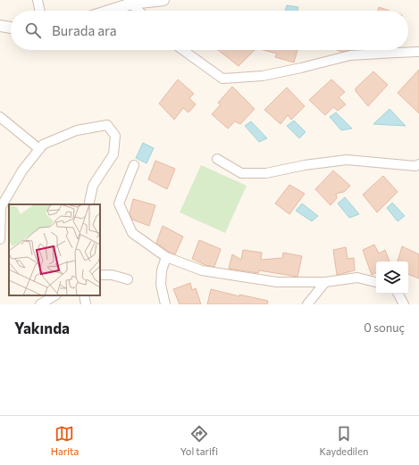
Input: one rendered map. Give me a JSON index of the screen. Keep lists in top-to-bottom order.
{
  "page": {
    "search": "Burada ara",
    "heading": ["Yakında", "0 sonuç"],
    "nav": ["Harita", "Yol tarifi", "Kaydedilen"]
  }
}
